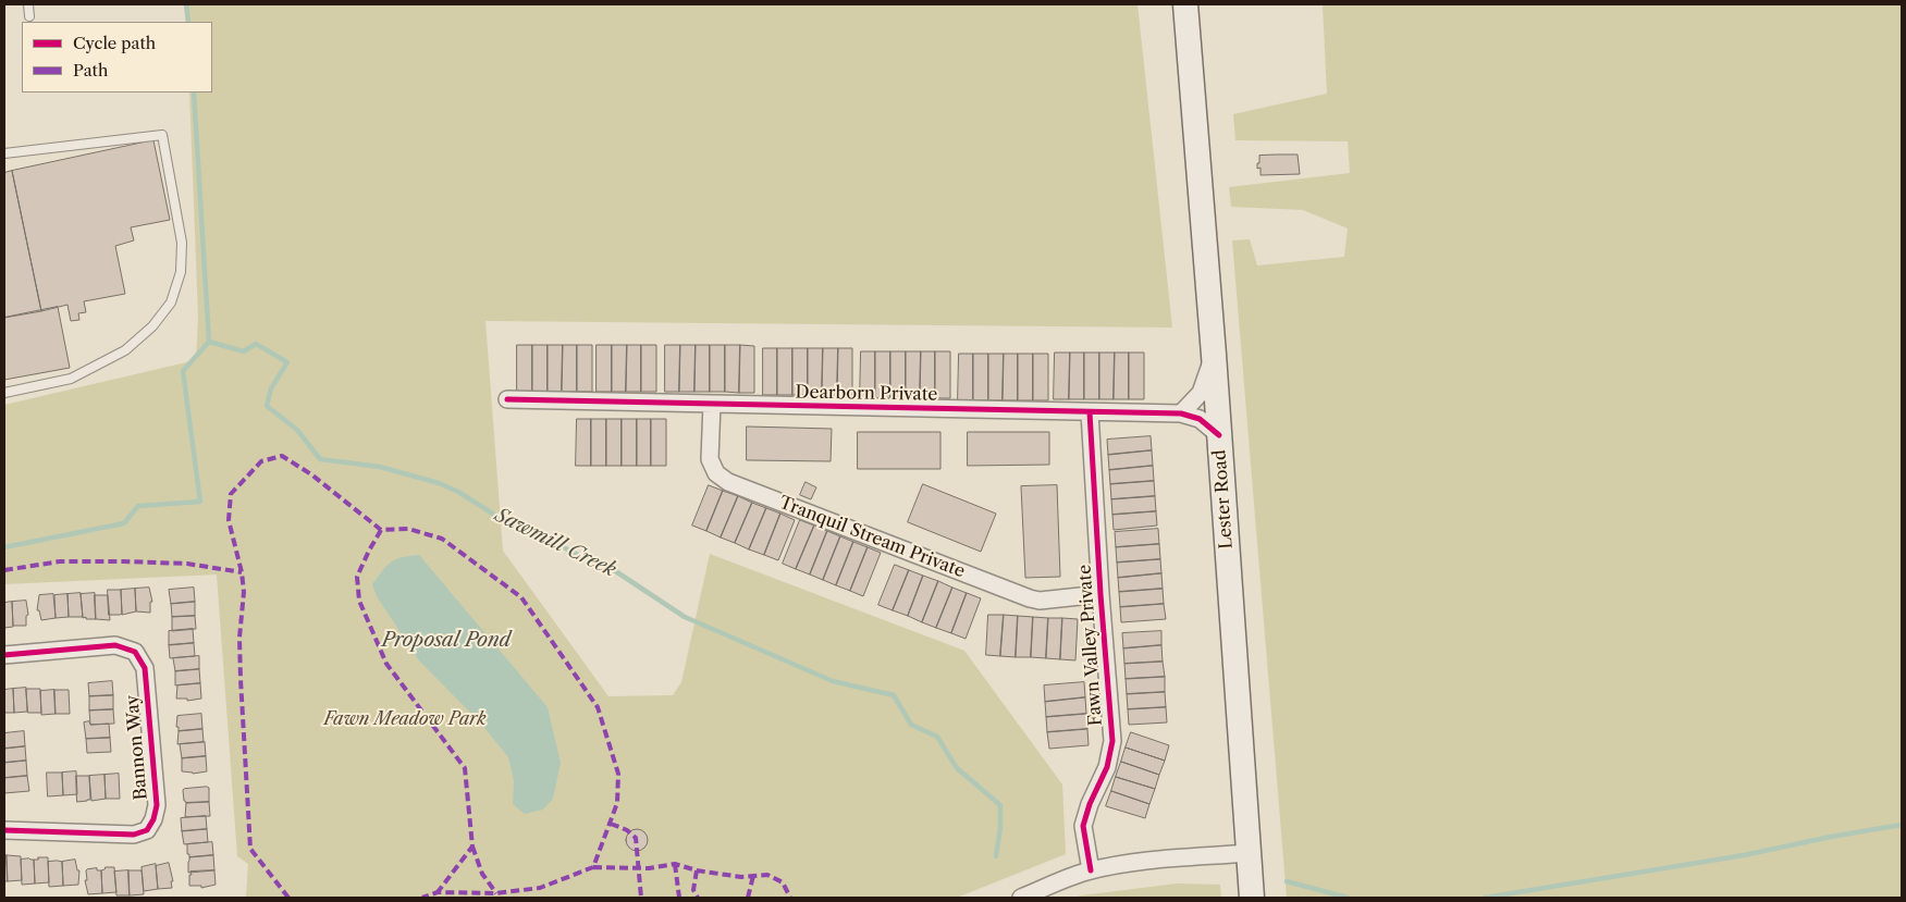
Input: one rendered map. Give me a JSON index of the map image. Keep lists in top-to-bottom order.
{
  "streets": {
    "main road": ["Lester Road"],
    "street": [
      "Dearborn Private",
      "Tranquil Stream Private",
      "Fawn Valley Private",
      "Bannon Way"
    ]
  },
  "crossings": [
    ["Dearborn Private", "Lester Road"],
    ["Dearborn Private", "Tranquil Stream Private"],
    ["Dearborn Private", "Fawn Valley Private"],
    ["Tranquil Stream Private", "Fawn Valley Private"]
  ],
  "water": ["Sawmill Creek", "Proposal Pond"],
  "parks": ["Fawn Meadow Park"],
  "legend": ["Cycle path", "Path"]
}
